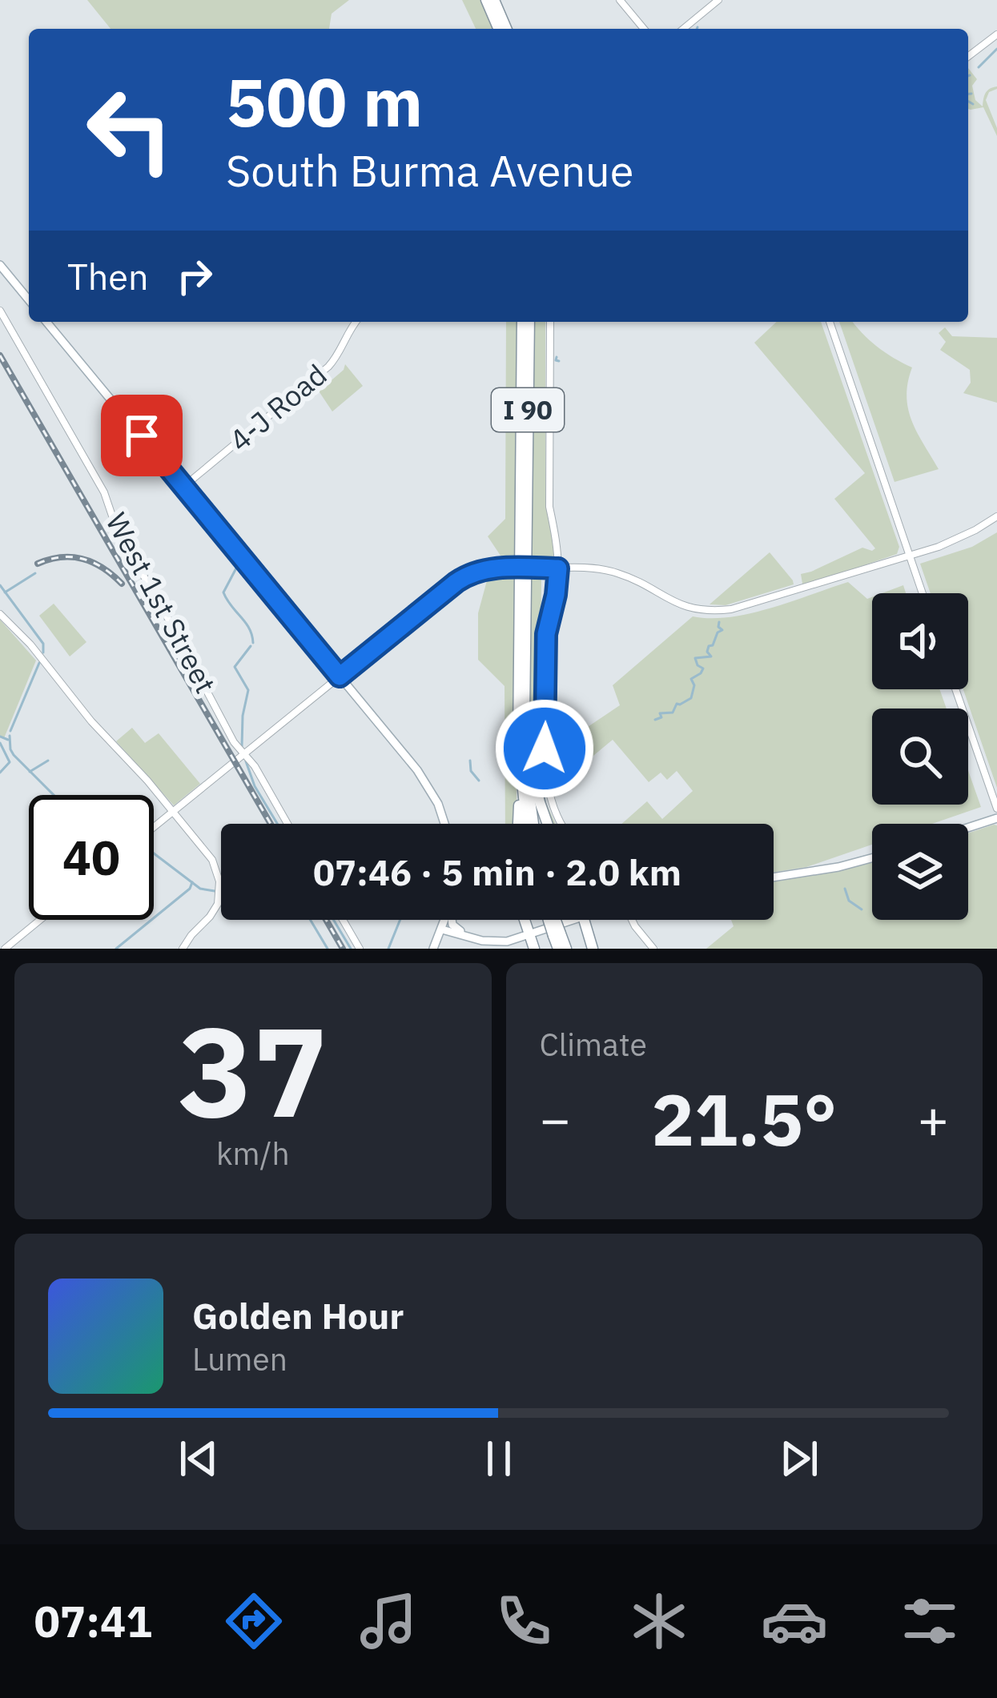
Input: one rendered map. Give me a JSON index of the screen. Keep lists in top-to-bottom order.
{
  "streets": {
    "highway": ["I 90"],
    "street": ["4-J Road", "West 1st Street"]
  },
  "page": {
    "turn": ["500 m", "South Burma Avenue"],
    "then": "Then",
    "limit": "40",
    "trip": "07:46 · 5 min · 2.0 km",
    "tile": [
      ["37", "km/h"],
      "Climate"
    ],
    "heat": ["−", "21.5°", "+"],
    "song": ["Golden Hour", "Lumen"],
    "tabs": "07:41"
  }
}
